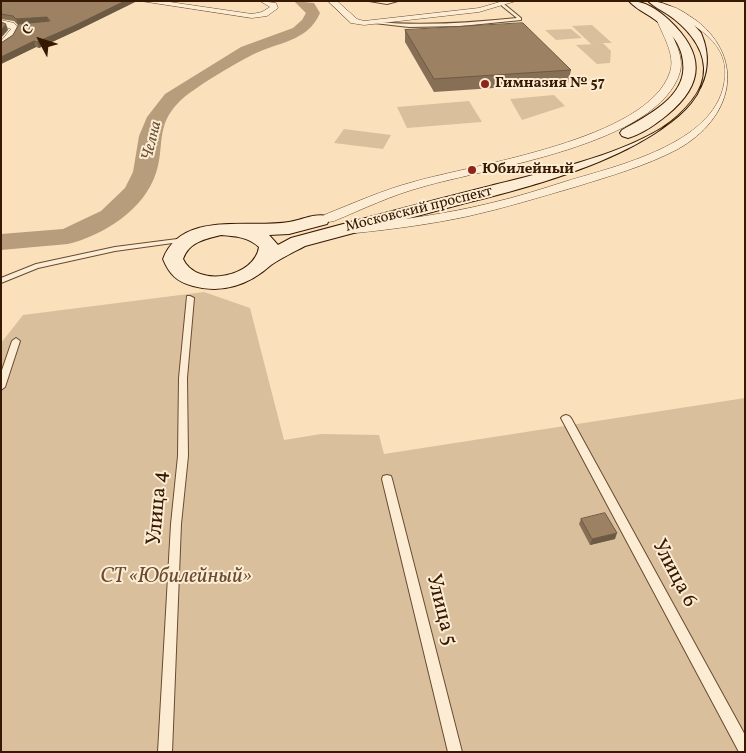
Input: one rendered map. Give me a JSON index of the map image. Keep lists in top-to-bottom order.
{
  "streets": {
    "main road": ["Московский проспект"],
    "lane": ["Улица 4", "Улица 6", "Улица 5"]
  },
  "water": ["Челна"],
  "parks": ["СТ «Юбилейный»"],
  "places": ["Гимназия № 57", "Юбилейный"],
  "north": "top left"
}
